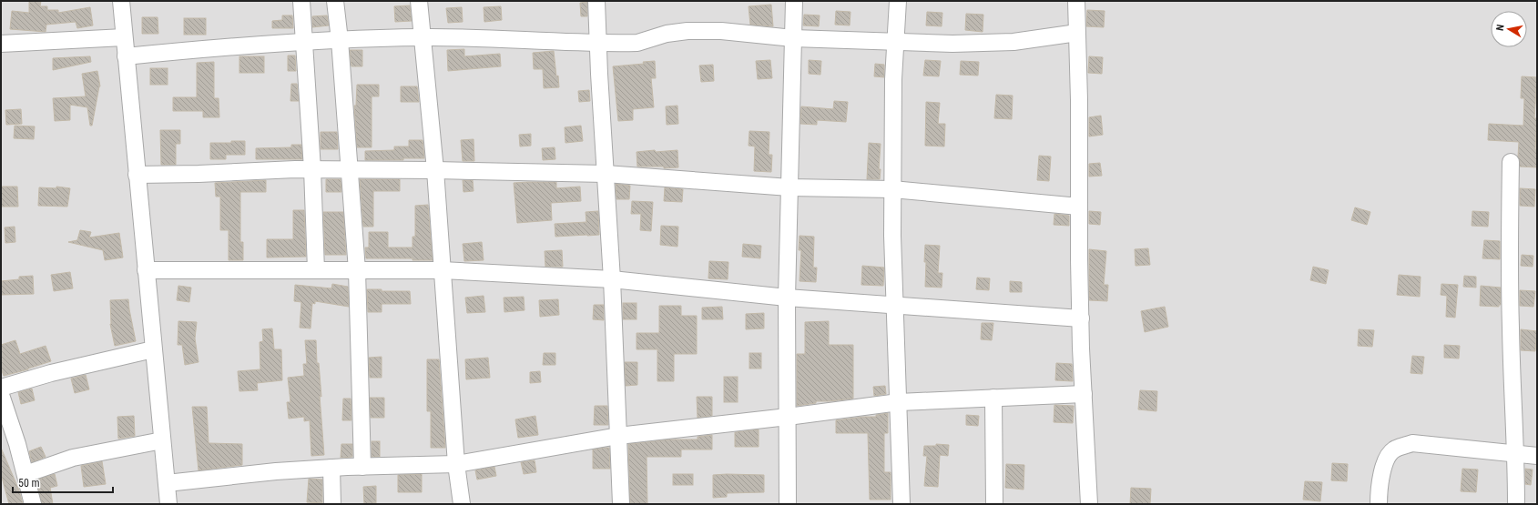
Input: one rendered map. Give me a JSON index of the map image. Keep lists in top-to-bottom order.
{
  "scale_bar": "50 m",
  "north": "left"
}
